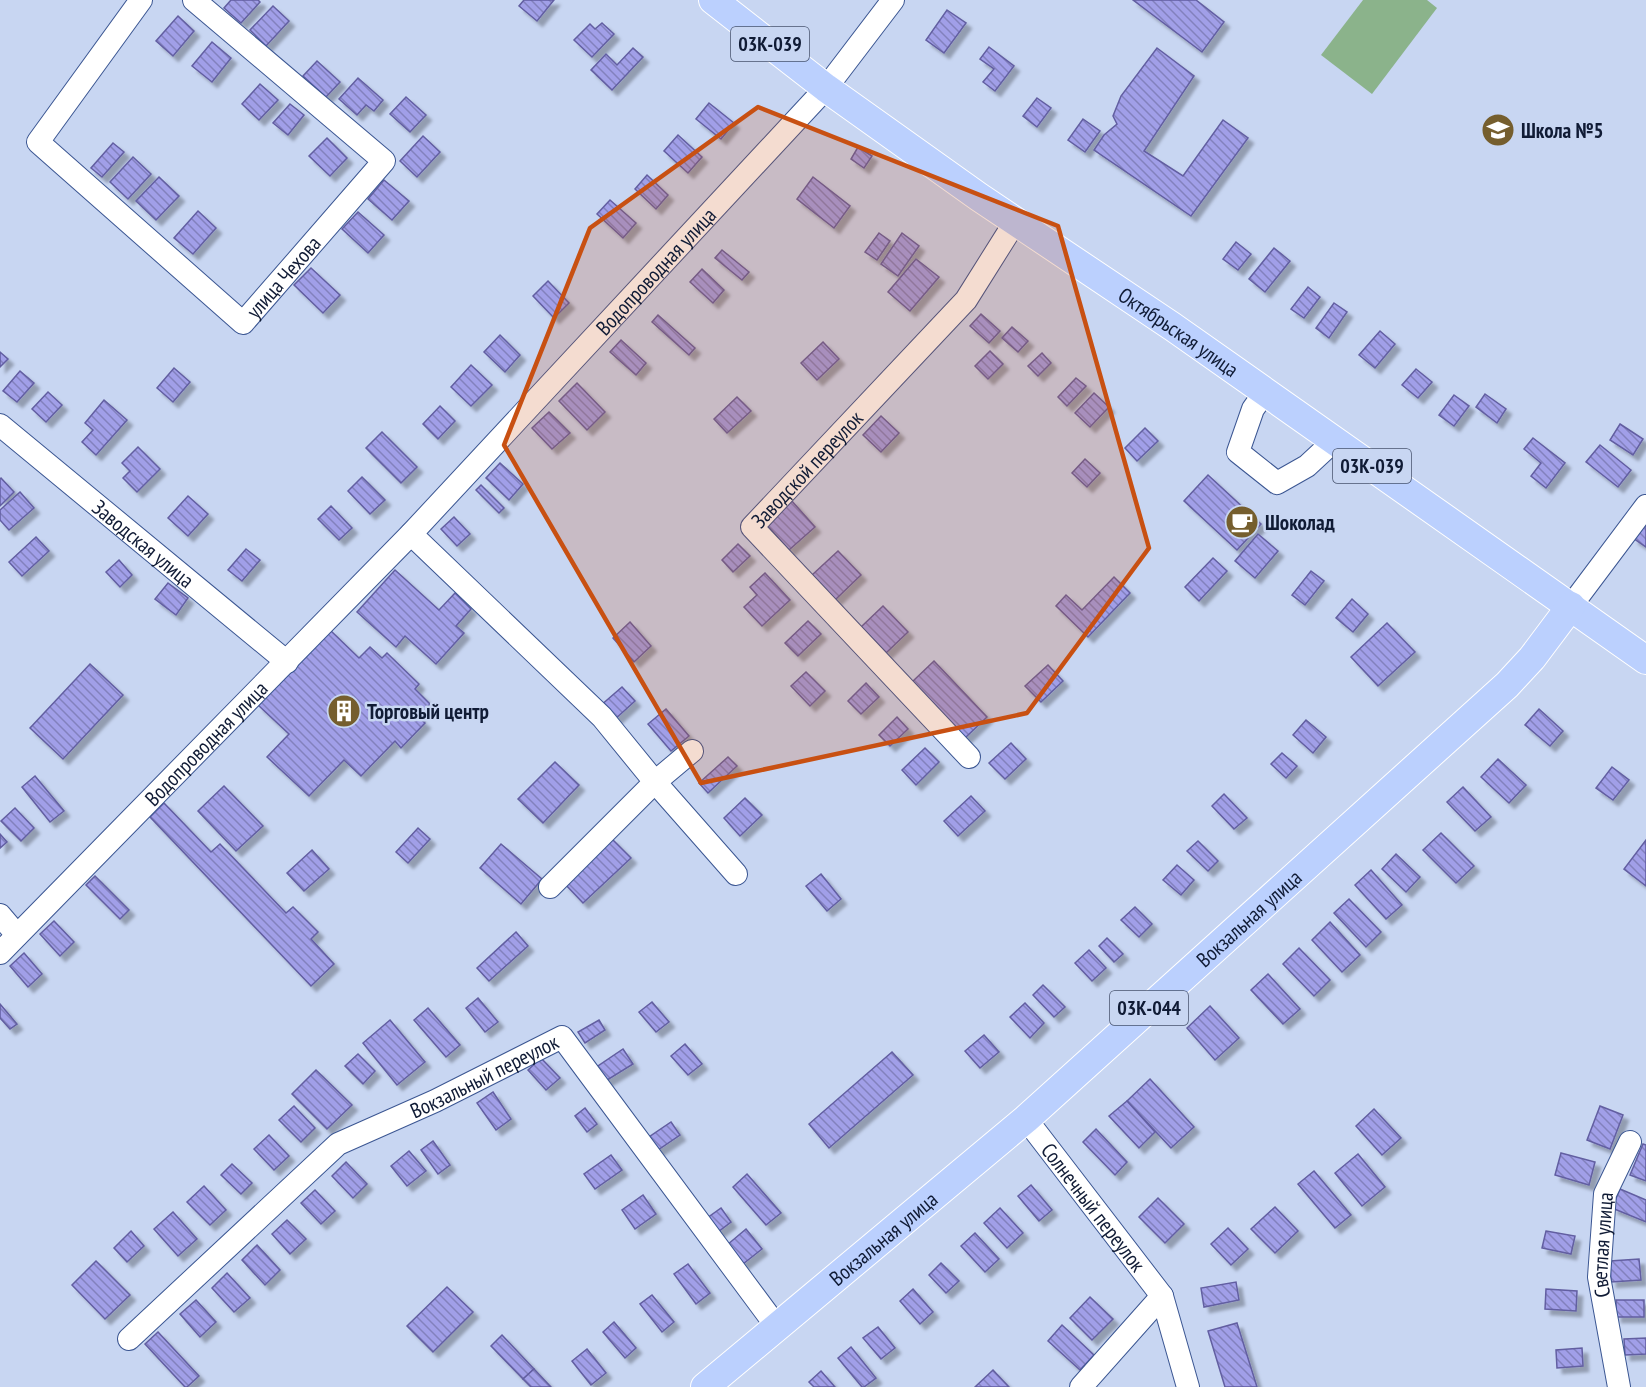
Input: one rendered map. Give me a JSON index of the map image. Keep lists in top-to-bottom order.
{
  "streets": {
    "main road": [
      "03К-039",
      "Октябрьская улица",
      "Вокзальная улица",
      "03К-044"
    ],
    "street": [
      "Водопроводная улица",
      "улица Чехова",
      "Заводской переулок",
      "Заводская улица",
      "Вокзальный переулок",
      "Солнечный переулок",
      "Светлая улица"
    ]
  },
  "crossings": [
    ["Водопроводная улица", "Октябрьская улица"],
    ["Водопроводная улица", "Заводская улица"],
    ["Октябрьская улица", "Заводской переулок"],
    ["Октябрьская улица", "Вокзальная улица"],
    ["Вокзальная улица", "Вокзальный переулок"],
    ["Вокзальная улица", "Солнечный переулок"]
  ],
  "places": {
    "school or university": ["Школа №5"],
    "cafe": ["Шоколад"],
    "building": ["Торговый центр"]
  }
}
